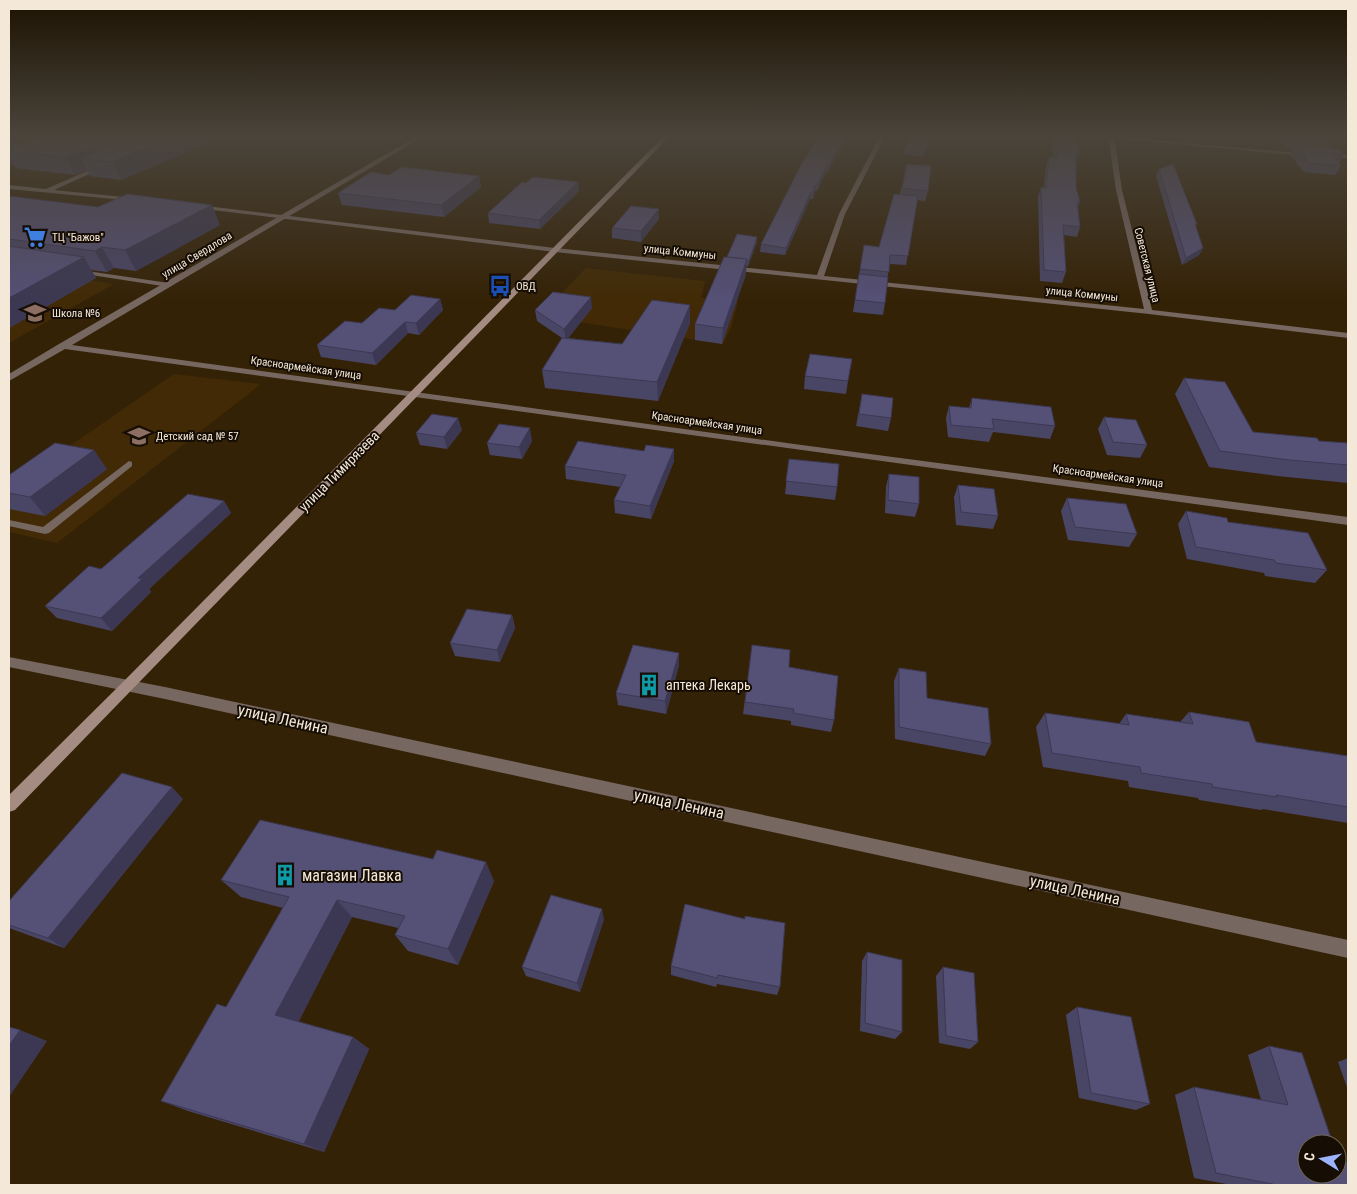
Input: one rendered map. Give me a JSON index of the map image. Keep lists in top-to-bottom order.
{
  "streets": {
    "main road": ["улица Тимирязева"],
    "street": [
      "улица Коммуны",
      "улица Свердлова",
      "Советская улица",
      "Красноармейская улица",
      "улица Ленина"
    ]
  },
  "crossings": [
    ["улица Коммуны", "улица Свердлова"],
    ["улица Коммуны", "Советская улица"],
    ["улица Коммуны", "улица Тимирязева"],
    ["улица Свердлова", "Красноармейская улица"],
    ["Красноармейская улица", "улица Тимирязева"],
    ["улица Тимирязева", "улица Ленина"]
  ],
  "places": {
    "supermarket": ["ТЦ \"Бажов\""],
    "bus stop": ["ОВД"],
    "school or university": ["Школа №6", "Детский сад № 57"],
    "building": ["аптека Лекарь", "магазин Лавка"]
  },
  "north": "left"
}
